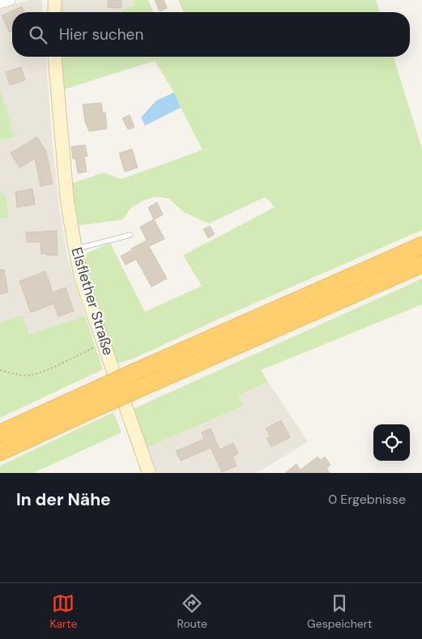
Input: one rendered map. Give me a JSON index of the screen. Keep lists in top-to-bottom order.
{
  "streets": {
    "main road": ["Elsflether Straße"]
  },
  "page": {
    "search": "Hier suchen",
    "heading": ["In der Nähe", "0 Ergebnisse"],
    "nav": ["Karte", "Route", "Gespeichert"]
  }
}
